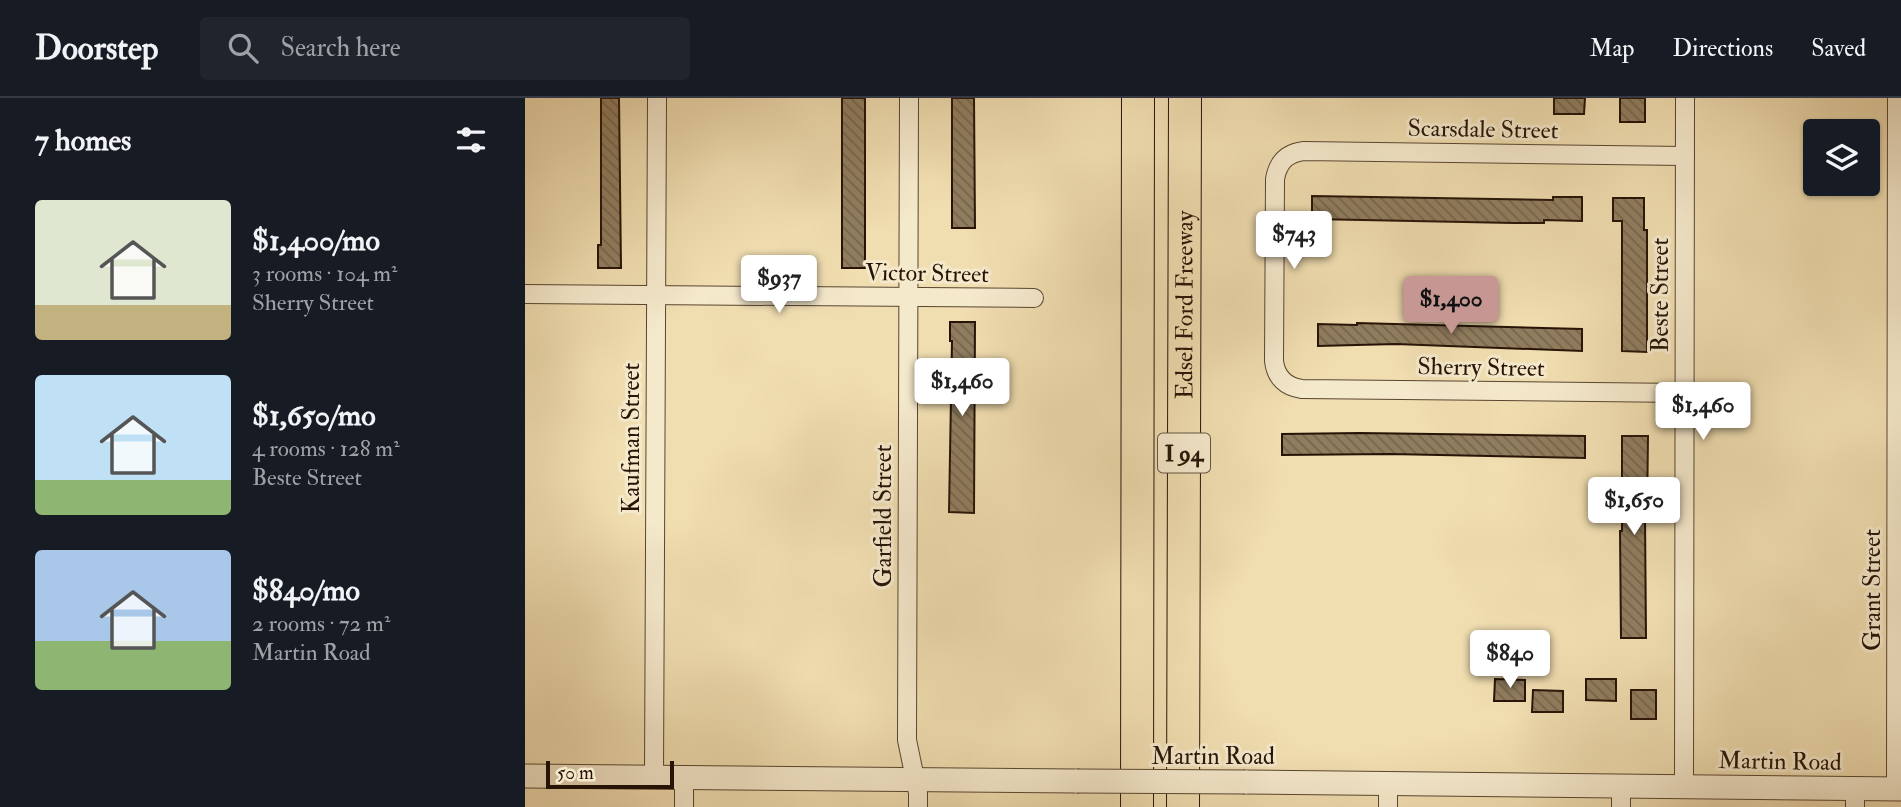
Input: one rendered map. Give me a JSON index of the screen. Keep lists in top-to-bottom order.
{
  "streets": {
    "highway": ["Edsel Ford Freeway", "I 94"],
    "street": [
      "Scarsdale Street",
      "Victor Street",
      "Beste Street",
      "Sherry Street",
      "Kaufman Street",
      "Garfield Street",
      "Grant Street",
      "Martin Road"
    ]
  },
  "crossings": [
    ["Scarsdale Street", "Beste Street"],
    ["Scarsdale Street", "Sherry Street"],
    ["Victor Street", "Kaufman Street"],
    ["Victor Street", "Garfield Street"],
    ["Beste Street", "Sherry Street"],
    ["Beste Street", "Martin Road"],
    ["Kaufman Street", "Martin Road"],
    ["Garfield Street", "Martin Road"],
    ["Grant Street", "Martin Road"]
  ],
  "scale_bar": "50 m",
  "page": {
    "header": "Doorstep",
    "search": "Search here",
    "nav": ["Map", "Directions", "Saved"],
    "heading": "7 homes",
    "list": [
      {
        "name": "$1,400/mo",
        "note": "3 rooms · 104 m² · Sherry Street"
      },
      {
        "name": "$1,650/mo",
        "note": "4 rooms · 128 m² · Beste Street"
      },
      {
        "name": "$840/mo",
        "note": "2 rooms · 72 m² · Martin Road"
      }
    ],
    "price": [
      "$743",
      "$937",
      "$1,400",
      "$1,460",
      "$1,460",
      "$1,650",
      "$840"
    ],
    "scale": "50 m"
  }
}
